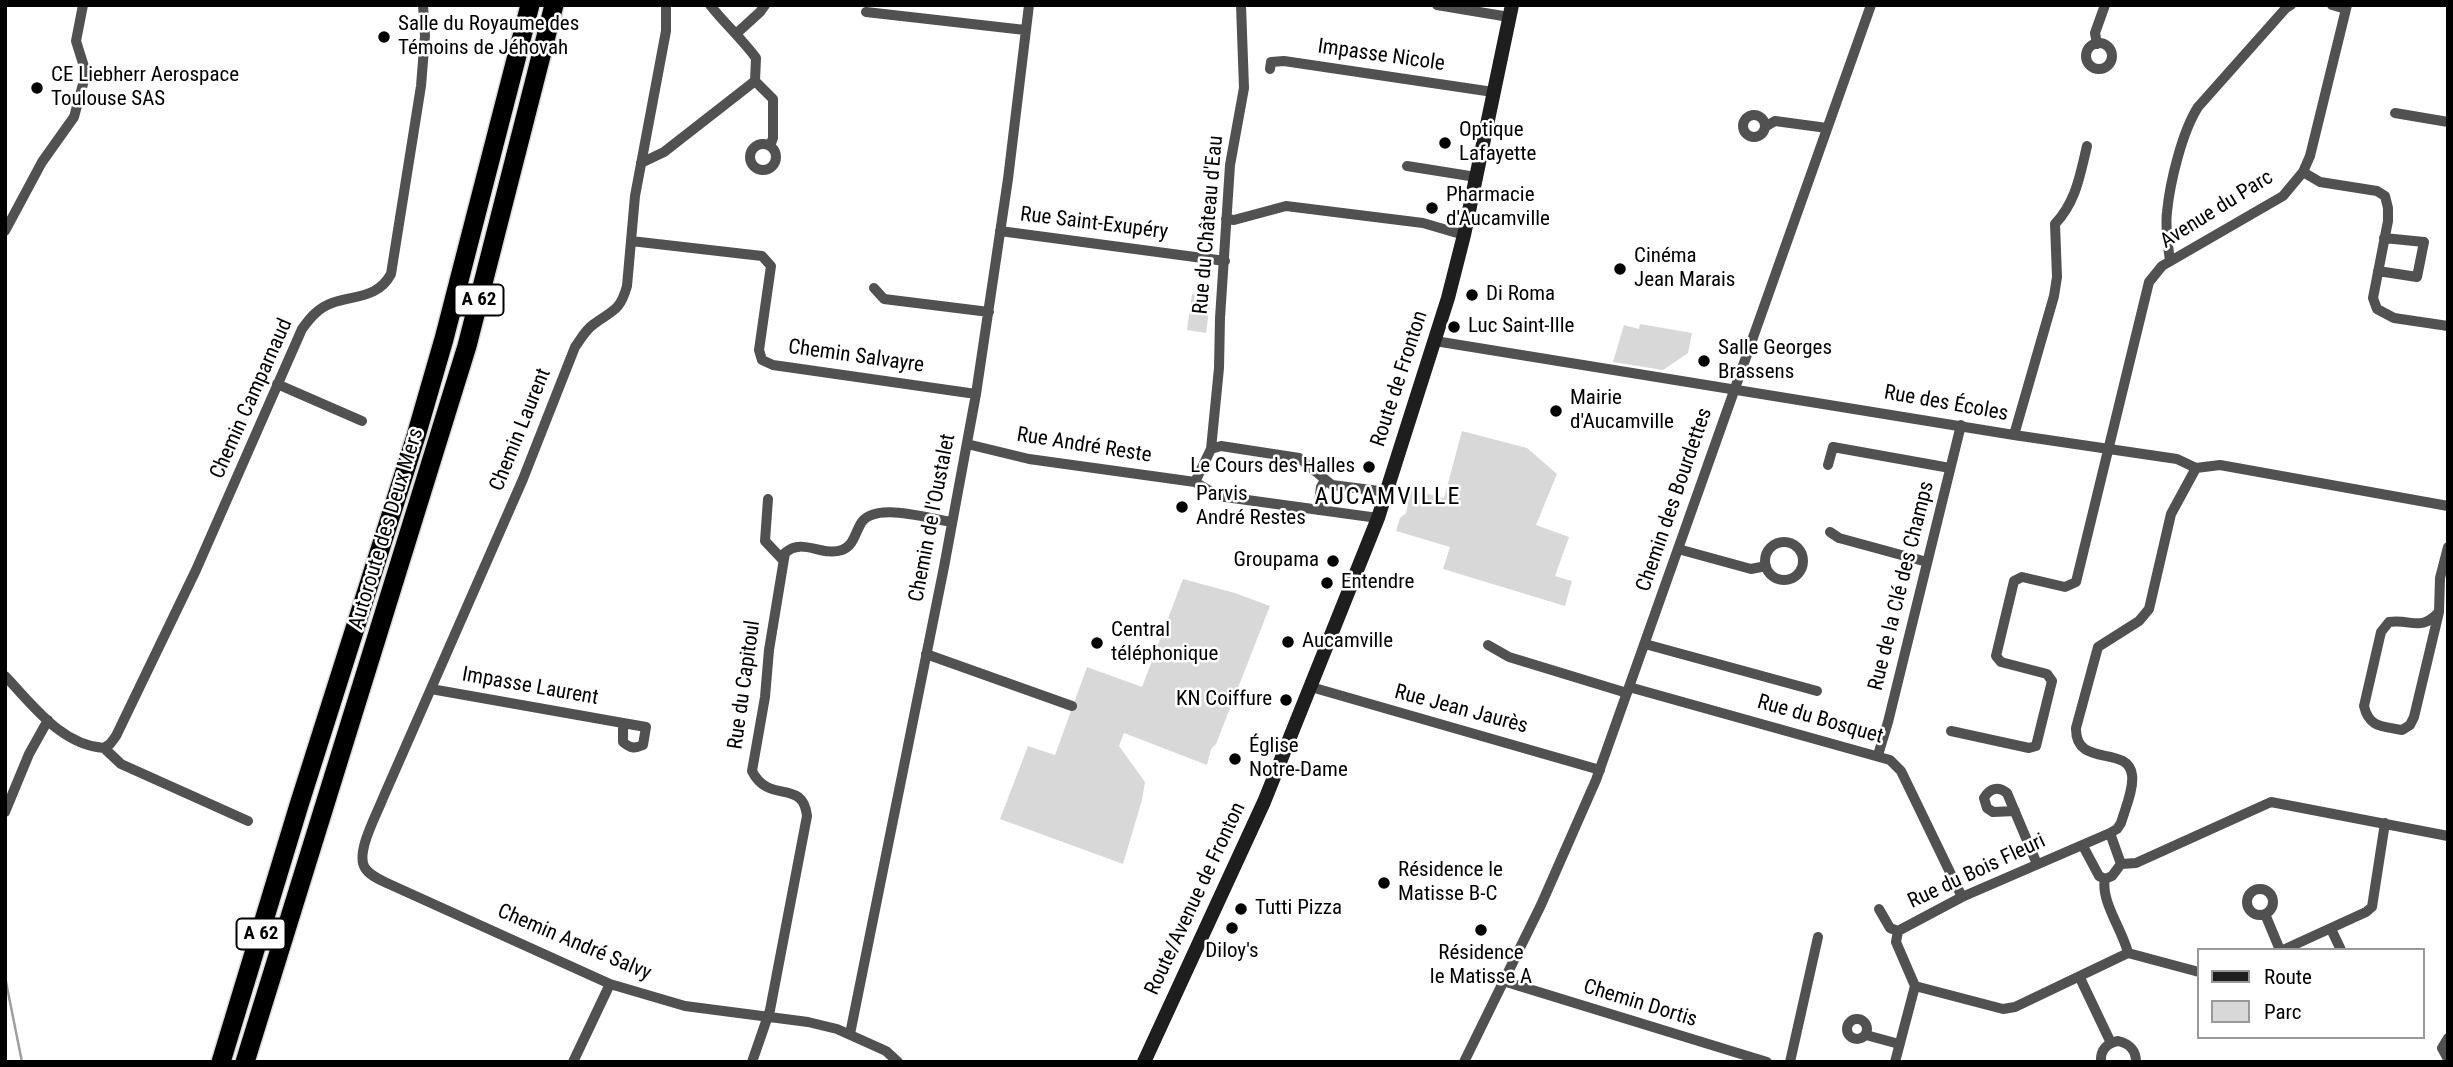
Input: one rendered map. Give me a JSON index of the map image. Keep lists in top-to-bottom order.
{
  "streets": {
    "highway": ["A 62", "Autoroute des Deux Mers"],
    "main road": ["Route de Fronton", "Route/Avenue de Fronton"],
    "street": [
      "Impasse Nicole",
      "Avenue du Parc",
      "Rue Saint-Exupéry",
      "Rue du Château d'Eau",
      "Chemin Salvayre",
      "Chemin Camparnaud",
      "Rue des Écoles",
      "Chemin Laurent",
      "Rue André Reste",
      "Chemin des Bourdettes",
      "Chemin de l'Oustalet",
      "Rue de la Clé des Champs",
      "Rue du Capitoul",
      "Impasse Laurent",
      "Rue Jean Jaurès",
      "Rue du Bosquet",
      "Rue du Bois Fleuri",
      "Chemin André Salvy",
      "Chemin Dortis"
    ]
  },
  "crossings": [
    ["Impasse Nicole", "Route de Fronton"],
    ["Avenue du Parc", "Rue des Écoles"],
    ["Rue Saint-Exupéry", "Rue du Château d'Eau"],
    ["Rue Saint-Exupéry", "Chemin de l'Oustalet"],
    ["Chemin Salvayre", "Chemin Laurent"],
    ["Chemin Salvayre", "Chemin de l'Oustalet"],
    ["Route de Fronton", "Rue des Écoles"],
    ["Route de Fronton", "Rue André Reste"],
    ["Route de Fronton", "Rue Jean Jaurès"],
    ["Route de Fronton", "Route/Avenue de Fronton"],
    ["Rue des Écoles", "Chemin des Bourdettes"],
    ["Rue des Écoles", "Rue de la Clé des Champs"],
    ["Chemin Laurent", "Impasse Laurent"],
    ["Chemin Laurent", "Chemin André Salvy"],
    ["Rue André Reste", "Chemin de l'Oustalet"],
    ["Chemin des Bourdettes", "Rue Jean Jaurès"],
    ["Chemin des Bourdettes", "Rue du Bosquet"],
    ["Chemin des Bourdettes", "Chemin Dortis"],
    ["Chemin de l'Oustalet", "Chemin André Salvy"],
    ["Rue de la Clé des Champs", "Rue du Bosquet"],
    ["Rue du Capitoul", "Chemin André Salvy"],
    ["Rue du Bosquet", "Rue du Bois Fleuri"]
  ],
  "districts": ["AUCAMVILLE"],
  "places": [
    "Salle du Royaume des Témoins de Jéhovah",
    "CE Liebherr Aerospace Toulouse SAS",
    "Optique Lafayette",
    "Pharmacie d'Aucamville",
    "Cinéma Jean Marais",
    "Di Roma",
    "Luc Saint-Ille",
    "Salle Georges Brassens",
    "Mairie d'Aucamville",
    "Le Cours des Halles",
    "Parvis André Restes",
    "Groupama",
    "Entendre",
    "Aucamville",
    "Central téléphonique",
    "KN Coiffure",
    "Église Notre-Dame",
    "Résidence le Matisse B-C",
    "Tutti Pizza",
    "Diloy's",
    "Résidence le Matisse A"
  ],
  "legend": ["Route", "Parc"]
}
